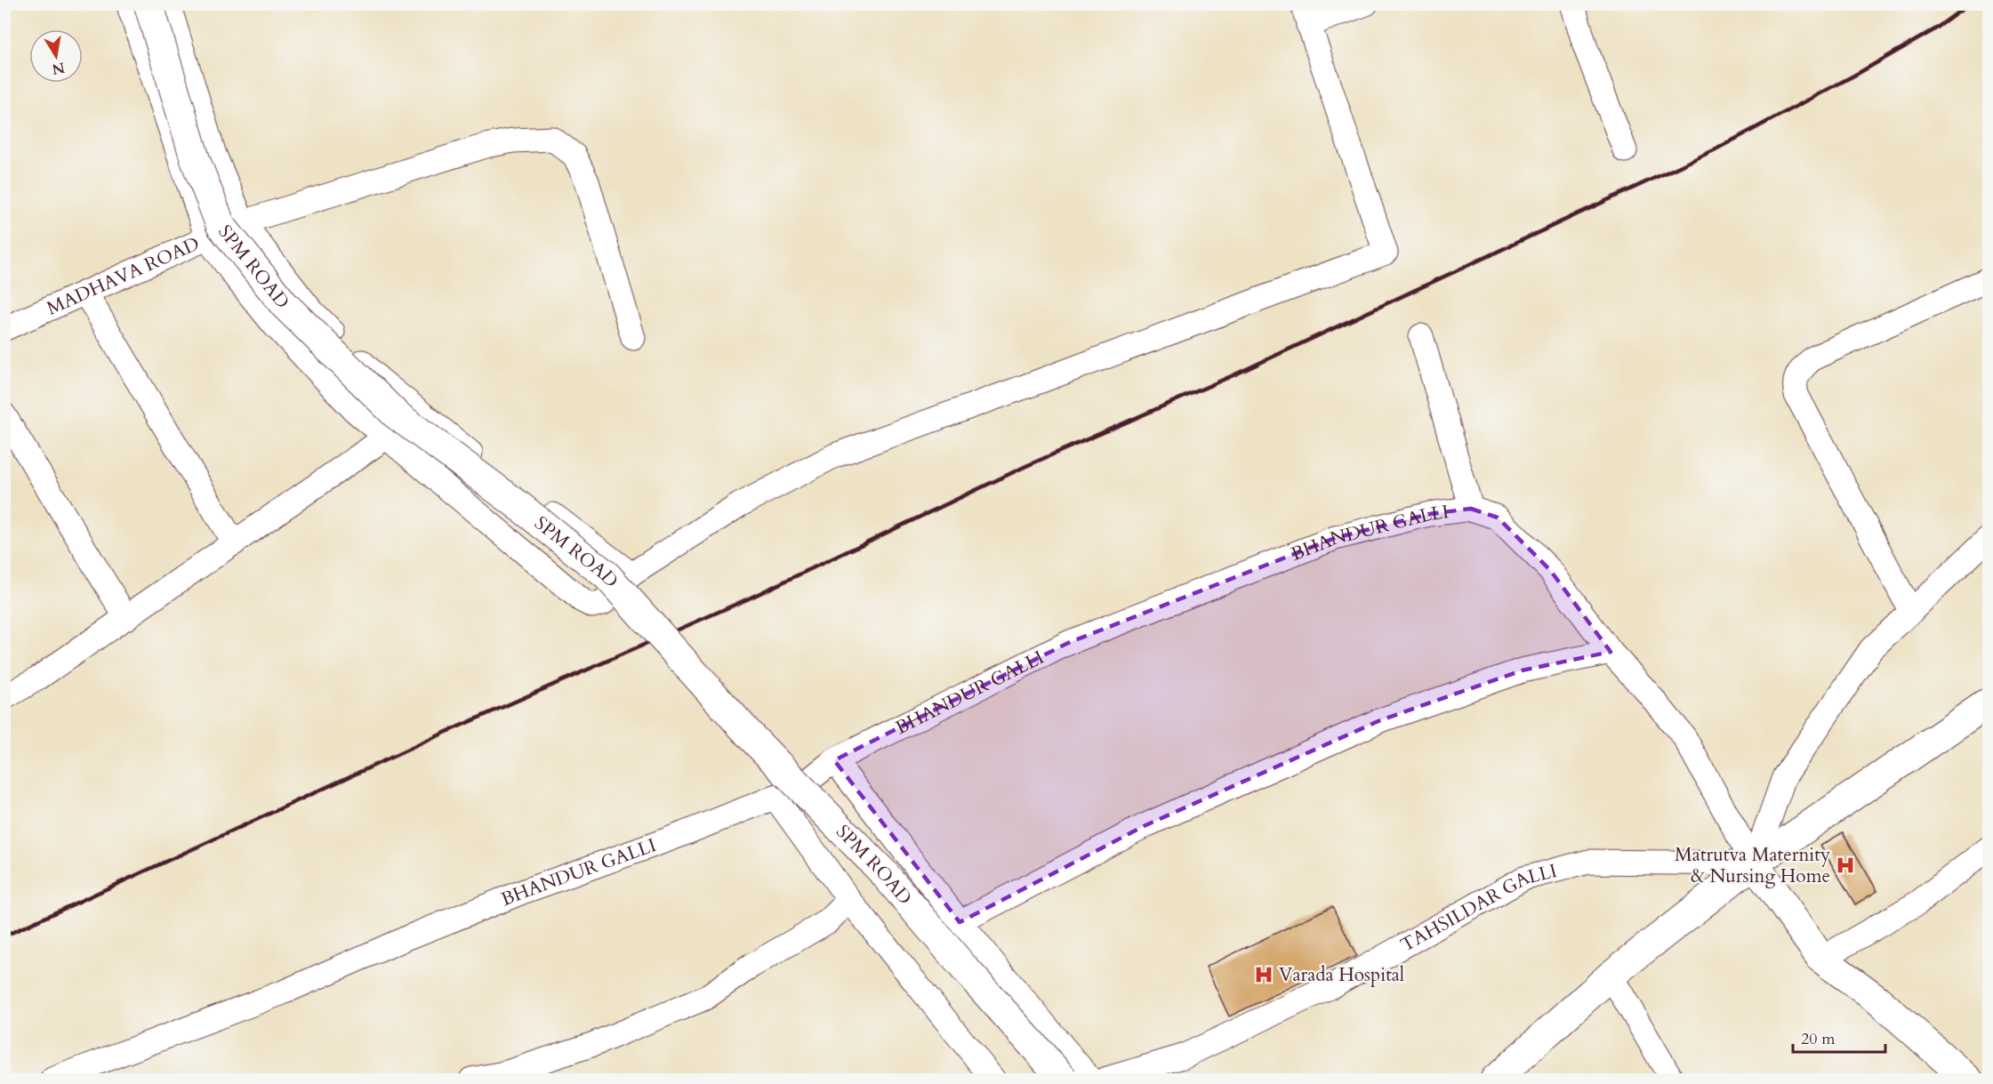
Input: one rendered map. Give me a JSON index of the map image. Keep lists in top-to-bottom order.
{
  "streets": {
    "main road": ["SPM ROAD"],
    "street": ["MADHAVA ROAD", "BHANDUR GALLI", "TAHSILDAR GALLI"]
  },
  "crossings": [
    ["BHANDUR GALLI", "TAHSILDAR GALLI"]
  ],
  "places": {
    "hospital": ["Matrutva Maternity & Nursing Home", "Varada Hospital"]
  },
  "scale_bar": "20 m",
  "north": "bottom"
}
